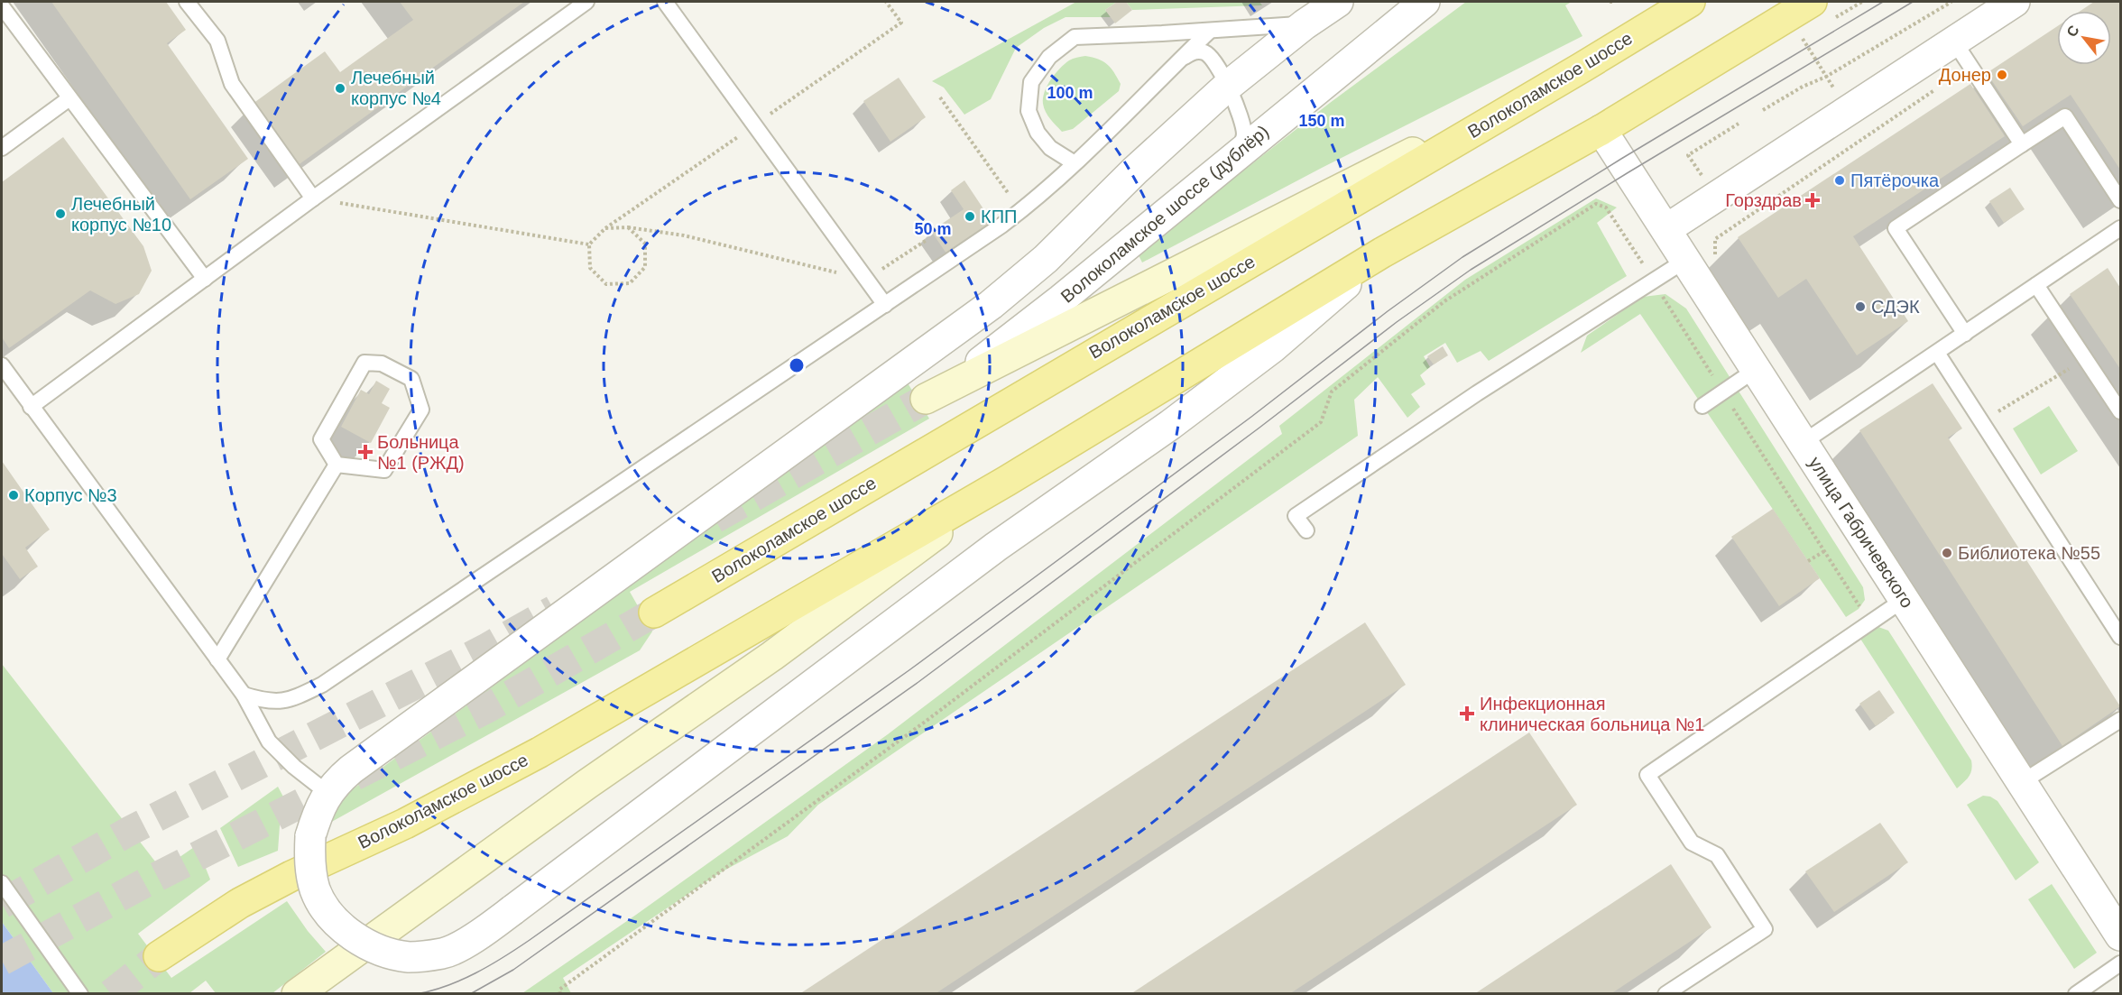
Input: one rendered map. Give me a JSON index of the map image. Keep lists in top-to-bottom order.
{
  "streets": {
    "main road": ["Волоколамское шоссе"],
    "street": ["Волоколамское шоссе (дублёр)", "улица Габричевского"]
  },
  "crossings": [
    ["Волоколамское шоссе", "улица Габричевского"]
  ],
  "places": {
    "other": [
      "Донер",
      "Лечебный корпус №4",
      "Пятёрочка",
      "Лечебный корпус №10",
      "КПП",
      "СДЭК",
      "Корпус №3",
      "Библиотека №55"
    ],
    "health": ["Горздрав", "Больница №1 (РЖД)", "Инфекционная клиническая больница №1"]
  },
  "north": "top left",
  "rings": ["100 m", "150 m", "50 m"]
}
